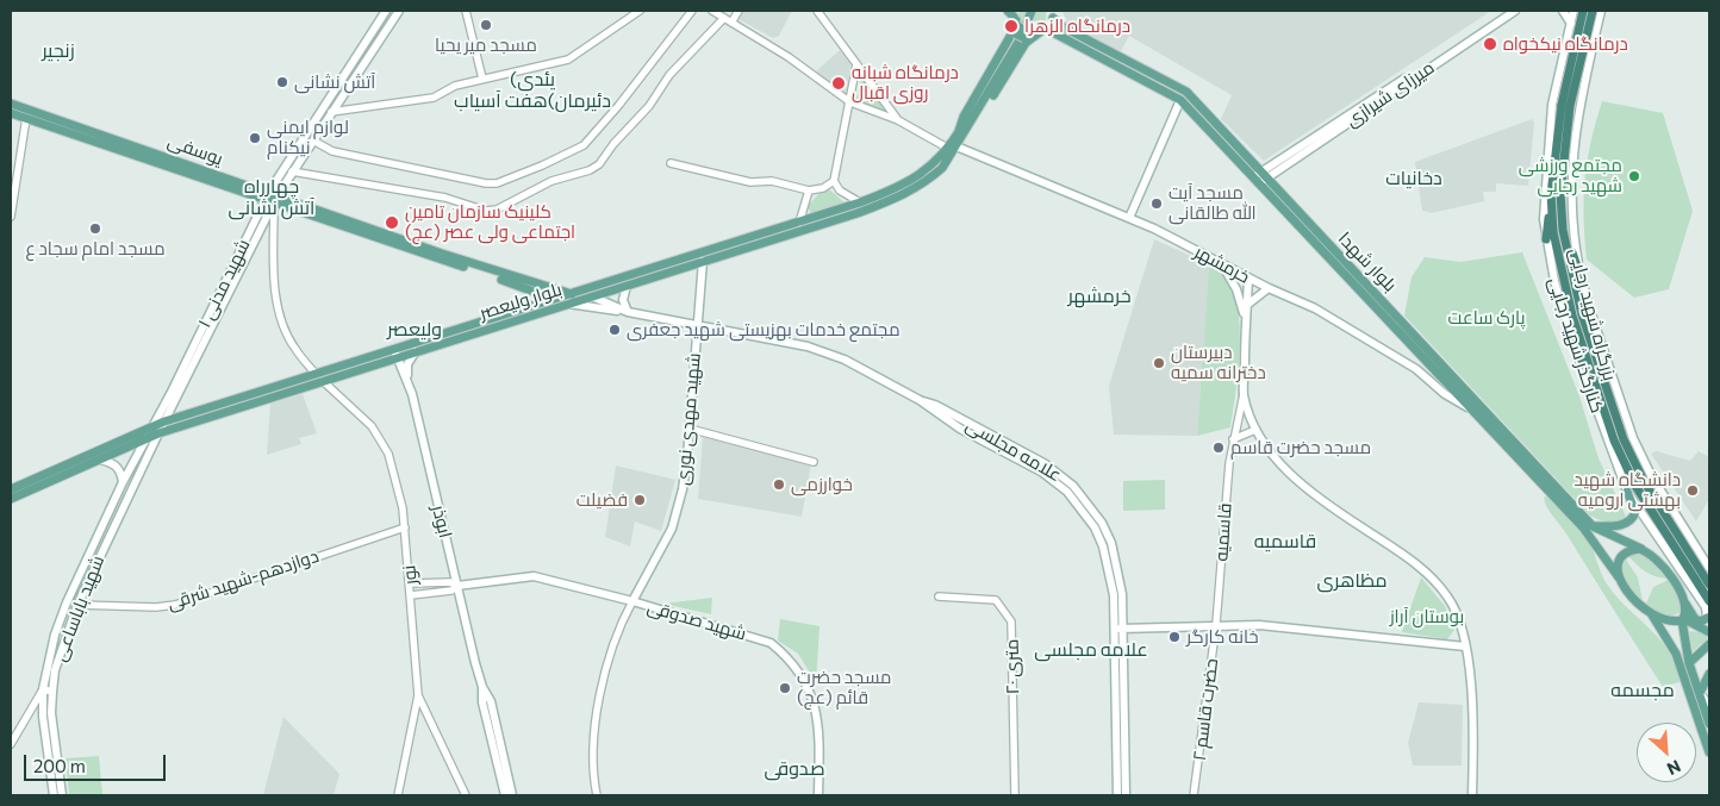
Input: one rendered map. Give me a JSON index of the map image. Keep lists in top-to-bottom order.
{
  "streets": {
    "highway": ["بزرگراه شهید رجایی"],
    "main road": [
      "میرزای شیرازی",
      "یوسفی",
      "بلوار شهدا",
      "خرمشهر",
      "شهید مدنی ۱",
      "بلوار ولیعصر",
      "کنارگذر شهید رجایی",
      "شهید مهدی نوری",
      "علامه مجلسی",
      "ابوذر",
      "شهید باباساعی",
      "شهید صدوقی"
    ],
    "street": [
      "قاسمیه",
      "نور",
      "دوازدهم-شهید شرقی",
      "۲۰ متری",
      "۲ حضرت قاسم"
    ]
  },
  "crossings": [
    ["میرزای شیرازی", "بلوار شهدا"],
    ["یوسفی", "شهید مدنی ۱"],
    ["یوسفی", "بلوار ولیعصر"],
    ["بلوار شهدا", "خرمشهر"],
    ["بلوار شهدا", "کنارگذر شهید رجایی"],
    ["خرمشهر", "بلوار ولیعصر"],
    ["شهید مدنی ۱", "بلوار ولیعصر"],
    ["شهید مدنی ۱", "شهید باباساعی"],
    ["بلوار ولیعصر", "شهید مهدی نوری"],
    ["بلوار ولیعصر", "ابوذر"],
    ["بلوار ولیعصر", "نور"],
    ["بلوار ولیعصر", "شهید باباساعی"],
    ["شهید مهدی نوری", "علامه مجلسی"],
    ["شهید مهدی نوری", "شهید صدوقی"],
    ["ابوذر", "شهید صدوقی"],
    ["قاسمیه", "۲ حضرت قاسم"],
    ["نور", "دوازدهم-شهید شرقی"],
    ["دوازدهم-شهید شرقی", "شهید باباساعی"]
  ],
  "districts": [
    "زنجیر",
    "(یئدی دئیرمان)هفت آسیاب",
    "دخانیات",
    "چهارراه آتش نشانی",
    "خرمشهر",
    "ولیعصر",
    "قاسمیه",
    "مظاهری",
    "علامه مجلسی",
    "مجسمه",
    "صدوقی"
  ],
  "parks": ["پارک ساعت", "بوستان آراز"],
  "places": [
    "مسجد میر یحیا",
    "درمانگاه الزهرا",
    "درمانگاه نیکخواه",
    "آتش نشانی",
    "درمانگاه شبانه روزی اقبال",
    "لوازم ایمنی نیکنام",
    "مجتمع ورزشی شهید رجایی",
    "مسجد آیت الله طالقانی",
    "کلینیک سازمان تامین اجتماعی ولی عصر (عج)",
    "مسجد امام سجاد ع",
    "مجتمع خدمات بهزیستی شهید جعفری",
    "دبیرستان دخترانه سمیه",
    "مسجد حضرت قاسم",
    "خوارزمی",
    "دانشگاه شهید بهشتی ارومیه",
    "فضیلت",
    "خانه کارگر",
    "مسجد حضرت قائم (عج)"
  ],
  "scale_bar": "200 m",
  "north": "bottom right"
}
